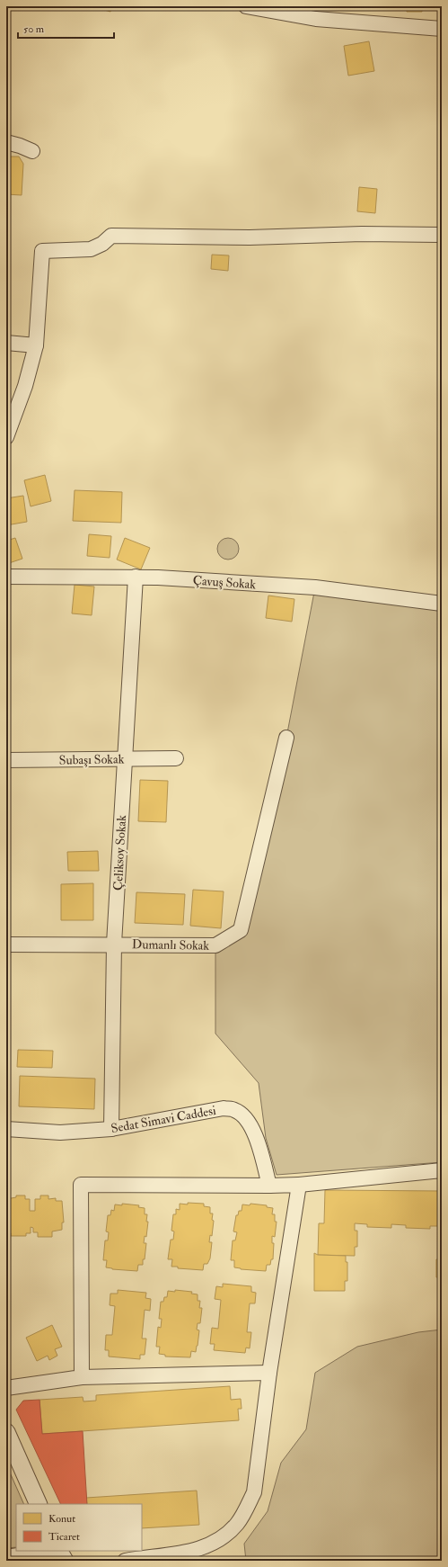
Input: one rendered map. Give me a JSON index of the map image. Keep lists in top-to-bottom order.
{
  "streets": {
    "street": [
      "Çavuş Sokak",
      "Subaşı Sokak",
      "Çeliksoy Sokak",
      "Dumanlı Sokak",
      "Sedat Simavi Caddesi"
    ]
  },
  "crossings": [
    ["Çavuş Sokak", "Çeliksoy Sokak"],
    ["Subaşı Sokak", "Çeliksoy Sokak"],
    ["Çeliksoy Sokak", "Dumanlı Sokak"],
    ["Çeliksoy Sokak", "Sedat Simavi Caddesi"]
  ],
  "legend": ["Konut", "Ticaret"],
  "scale_bar": "50 m"
}
